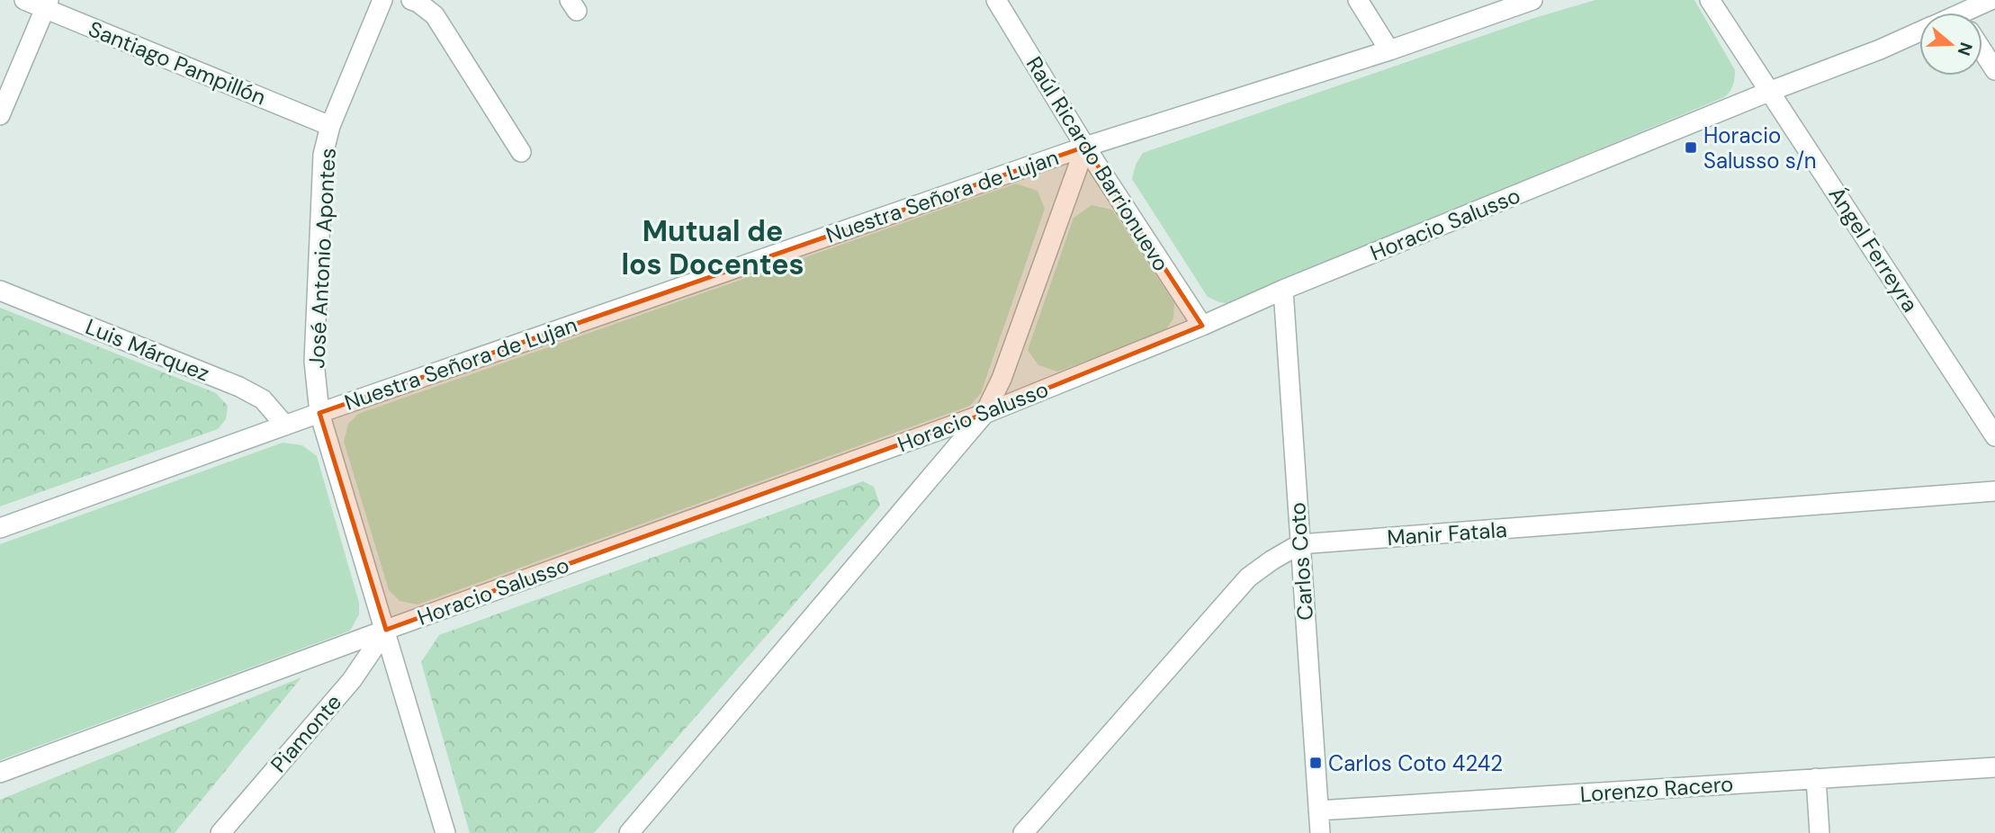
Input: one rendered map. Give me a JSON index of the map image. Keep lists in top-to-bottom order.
{
  "streets": {
    "street": [
      "Santiago Pampillón",
      "Raúl Ricardo Barrionuevo",
      "Nuestra Señora de Lujan",
      "Horacio Salusso",
      "Ángel Ferreyra",
      "José Antonio Apontes",
      "Luis Márquez",
      "Manir Fatala",
      "Carlos Coto",
      "Piamonte",
      "Lorenzo Racero"
    ]
  },
  "crossings": [
    ["Santiago Pampillón", "José Antonio Apontes"],
    ["Raúl Ricardo Barrionuevo", "Nuestra Señora de Lujan"],
    ["Raúl Ricardo Barrionuevo", "Horacio Salusso"],
    ["Nuestra Señora de Lujan", "José Antonio Apontes"],
    ["Nuestra Señora de Lujan", "Luis Márquez"],
    ["Horacio Salusso", "Ángel Ferreyra"],
    ["Horacio Salusso", "José Antonio Apontes"],
    ["Horacio Salusso", "Carlos Coto"],
    ["Horacio Salusso", "Piamonte"],
    ["José Antonio Apontes", "Piamonte"],
    ["Manir Fatala", "Carlos Coto"],
    ["Carlos Coto", "Lorenzo Racero"]
  ],
  "districts": ["Mutual de los Docentes"],
  "places": {
    "transit": ["Horacio Salusso s/n", "Carlos Coto 4242"]
  },
  "north": "right"
}
